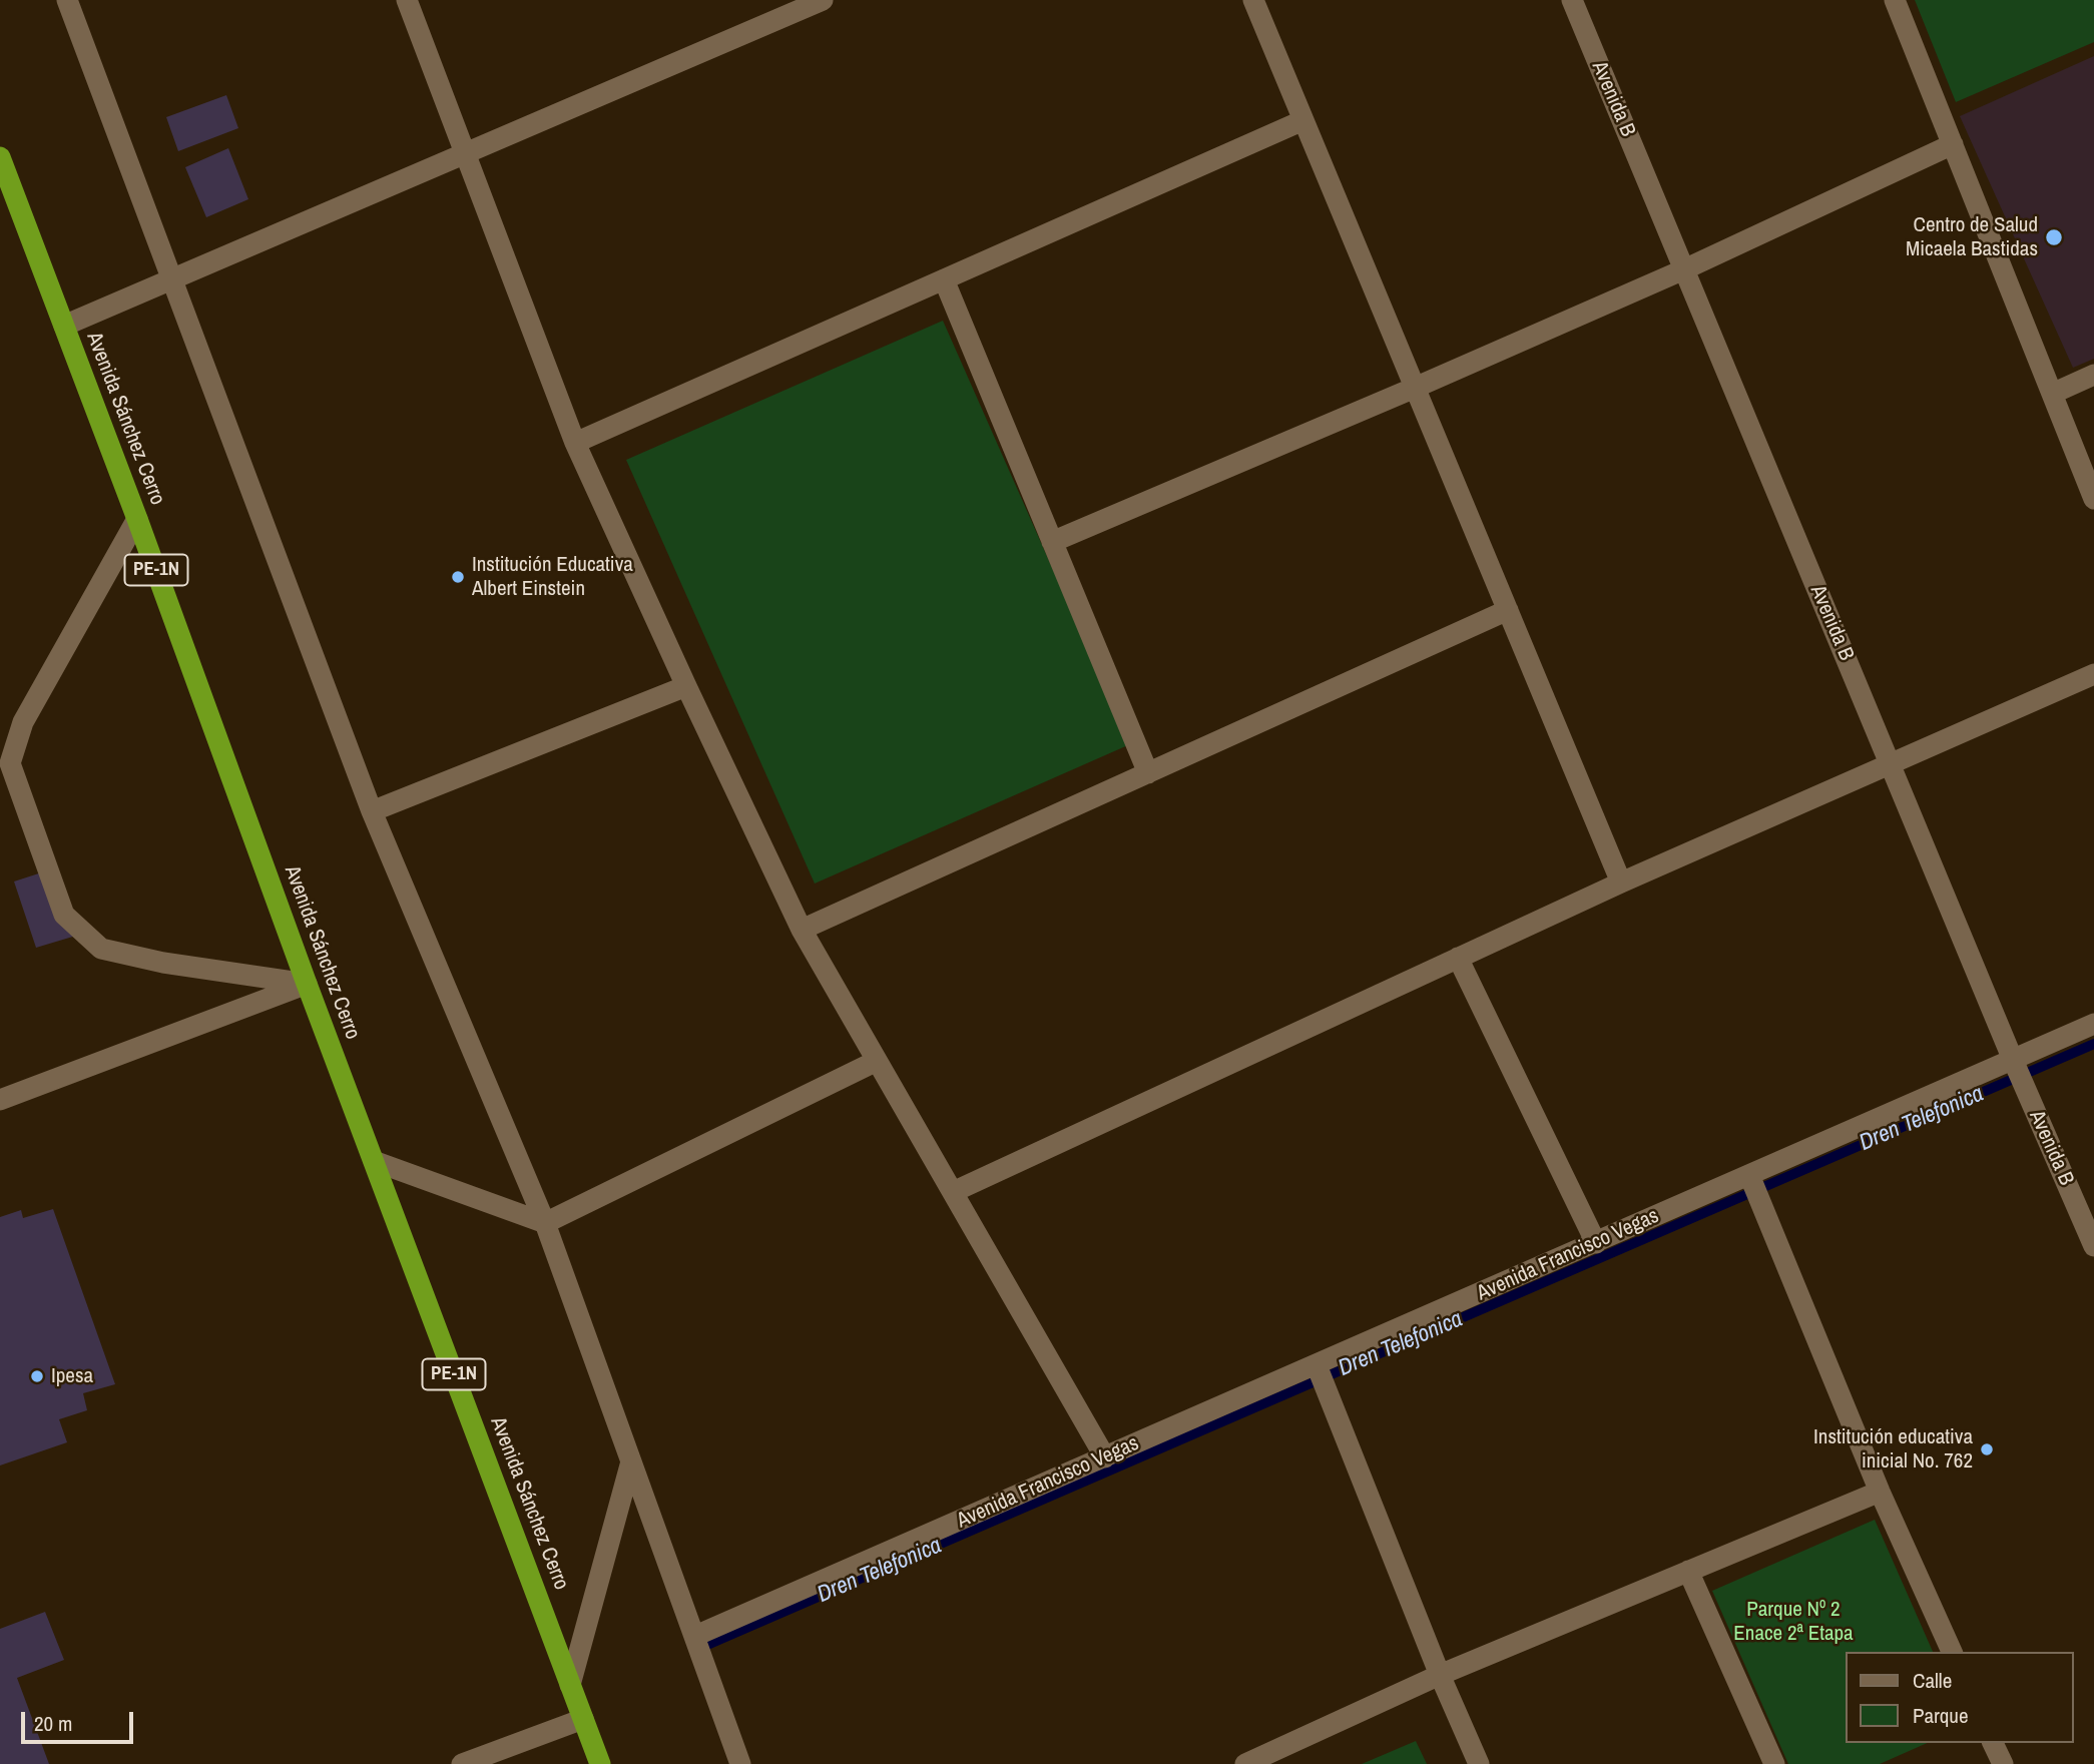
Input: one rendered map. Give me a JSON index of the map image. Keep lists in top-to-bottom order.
{
  "streets": {
    "highway": ["Avenida Sánchez Cerro", "PE-1N"],
    "street": ["Avenida B", "Avenida Francisco Vegas"]
  },
  "crossings": [
    ["Avenida B", "Avenida Francisco Vegas"]
  ],
  "water": ["Dren Telefonica"],
  "parks": ["Parque Nº 2 Enace 2ª Etapa"],
  "places": [
    "Centro de Salud Micaela Bastidas",
    "Institución Educativa Albert Einstein",
    "Ipesa",
    "Institución educativa inicial No. 762"
  ],
  "legend": ["Calle", "Parque"],
  "scale_bar": "20 m"
}
